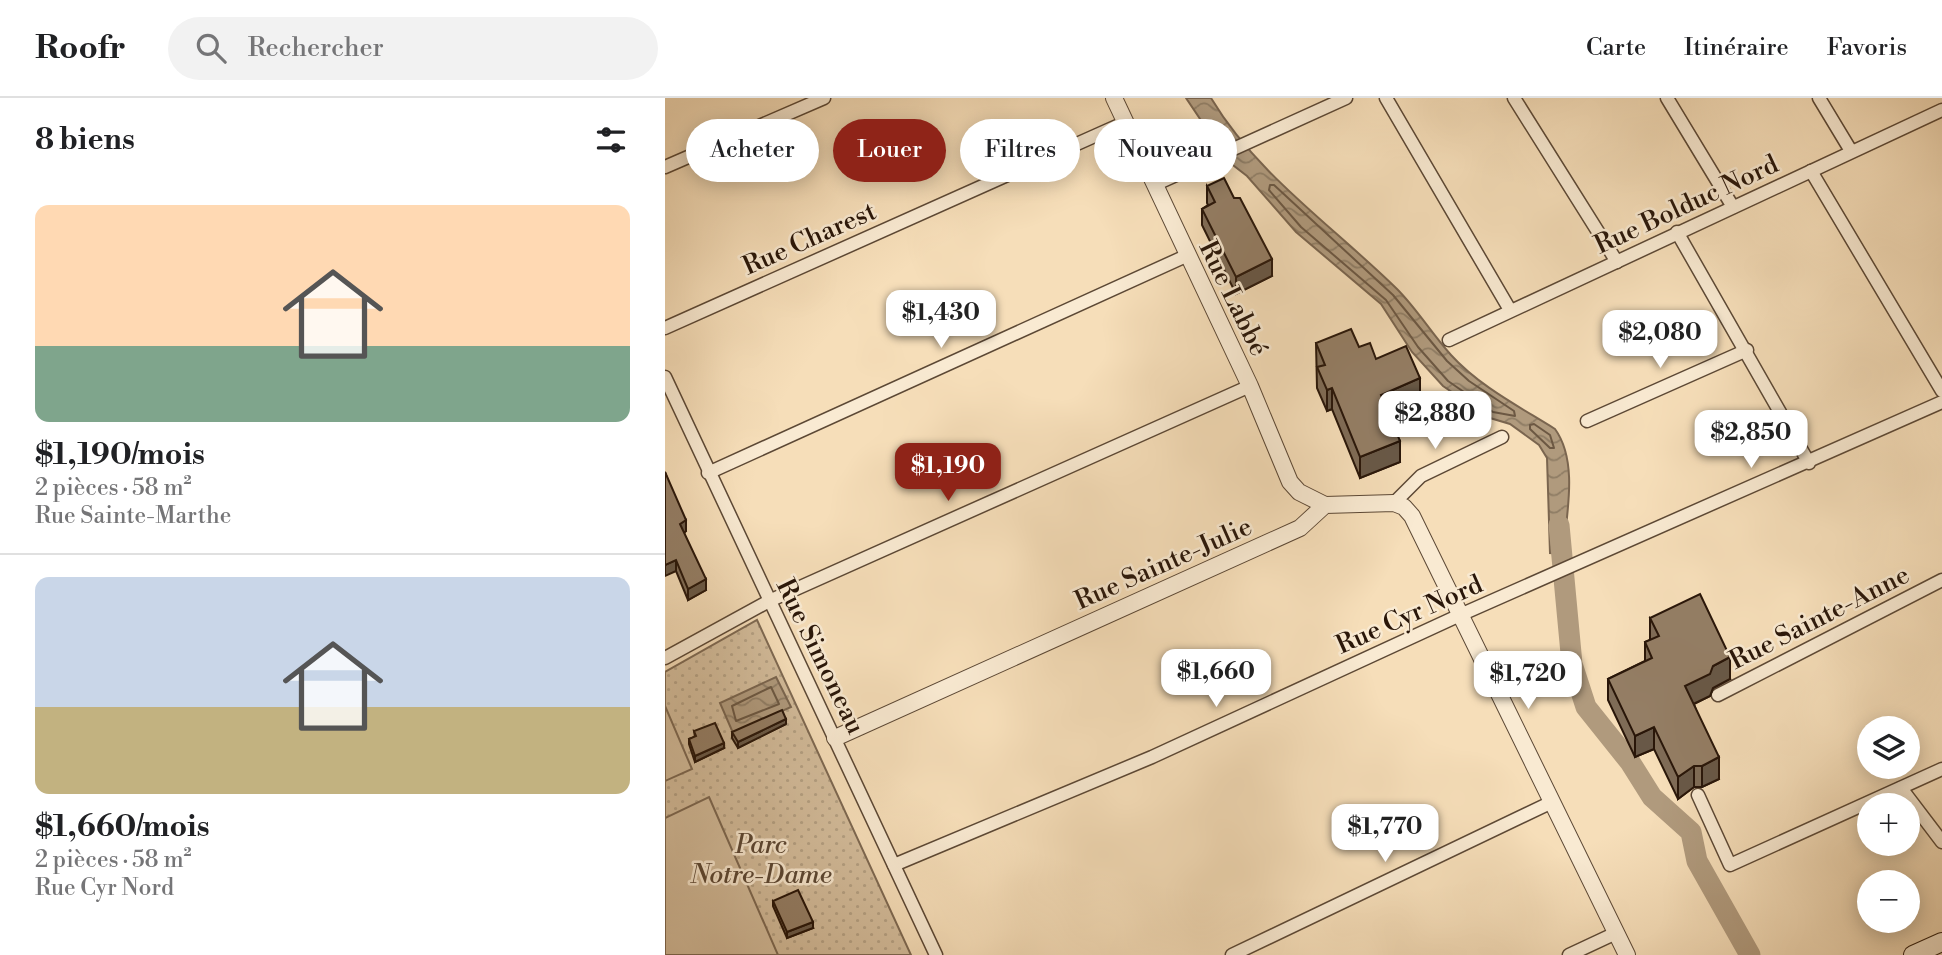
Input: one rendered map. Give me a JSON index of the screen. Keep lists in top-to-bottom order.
{
  "streets": {
    "street": [
      "Rue Bolduc Nord",
      "Rue Charest",
      "Rue Labbé",
      "Rue Sainte-Julie",
      "Rue Cyr Nord",
      "Rue Sainte-Anne",
      "Rue Simoneau"
    ]
  },
  "crossings": [
    ["Rue Labbé", "Rue Sainte-Julie"],
    ["Rue Sainte-Julie", "Rue Simoneau"],
    ["Rue Cyr Nord", "Rue Simoneau"]
  ],
  "parks": ["Parc Notre-Dame"],
  "page": {
    "header": "Roofr",
    "search": "Rechercher",
    "nav": ["Carte", "Itinéraire", "Favoris"],
    "heading": "8 biens",
    "chip": [
      "Acheter",
      "Louer",
      "Filtres",
      "Nouveau"
    ],
    "list": [
      {
        "name": "$1,190/mois",
        "note": "2 pièces · 58 m² · Rue Sainte-Marthe"
      },
      {
        "name": "$1,660/mois",
        "note": "2 pièces · 58 m² · Rue Cyr Nord"
      }
    ],
    "price": [
      "$1,430",
      "$2,080",
      "$2,880",
      "$2,850",
      "$1,190",
      "$1,660",
      "$1,720",
      "$1,770"
    ],
    "map_buttons": ["+", "−"]
  }
}
